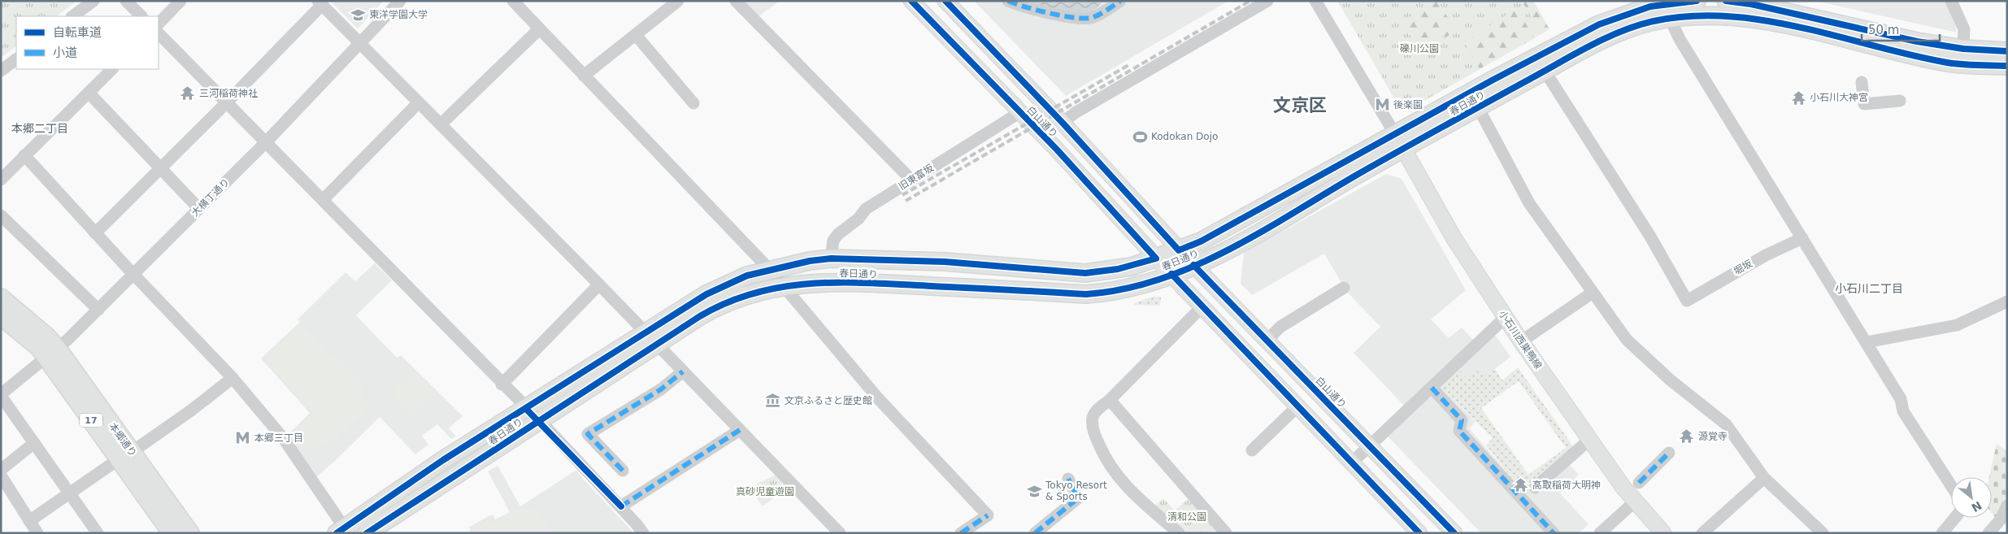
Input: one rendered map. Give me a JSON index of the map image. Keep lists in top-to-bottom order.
{
  "streets": {
    "highway": ["春日通り", "17", "本郷通り"],
    "main road": ["白山通り", "小石川西巣鴨線"],
    "street": ["旧東富坂", "大横丁通り", "堀坂"]
  },
  "crossings": [
    ["春日通り", "白山通り"],
    ["春日通り", "旧東富坂"],
    ["春日通り", "堀坂"],
    ["春日通り", "小石川西巣鴨線"],
    ["白山通り", "旧東富坂"],
    ["大横丁通り", "本郷通り"]
  ],
  "districts": ["文京区", "本郷二丁目", "小石川二丁目"],
  "parks": ["礫川公園", "真砂児童遊園", "清和公園"],
  "places": {
    "school or university": ["東洋学園大学", "Tokyo Resort & Sports"],
    "temple": [
      "三河稲荷神社",
      "小石川大神宮",
      "源覚寺",
      "高取稲荷大明神"
    ],
    "metro station": ["後楽園", "本郷三丁目"],
    "sports": ["Kodokan Dojo"],
    "museum": ["文京ふるさと歴史館"]
  },
  "legend": ["自転車道", "小道"],
  "scale_bar": "50 m",
  "north": "bottom right"
}
